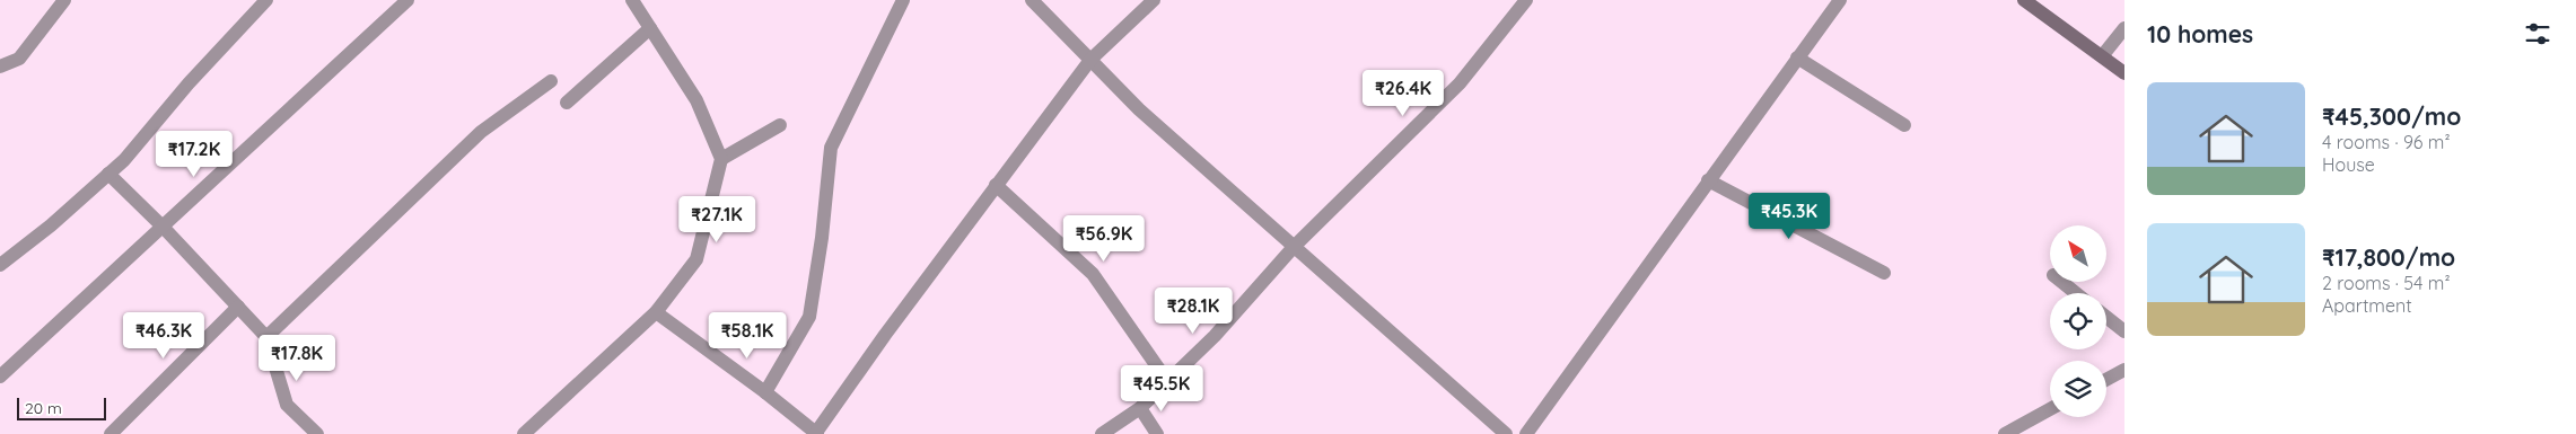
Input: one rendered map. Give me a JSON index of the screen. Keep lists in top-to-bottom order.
{
  "scale_bar": "20 m",
  "north": "top left",
  "page": {
    "heading": "10 homes",
    "list": [
      {
        "name": "₹45,300/mo",
        "note": "4 rooms · 96 m² · House"
      },
      {
        "name": "₹17,800/mo",
        "note": "2 rooms · 54 m² · Apartment"
      }
    ],
    "price": [
      "₹26.4K",
      "₹17.2K",
      "₹45.3K",
      "₹27.1K",
      "₹56.9K",
      "₹28.1K",
      "₹46.3K",
      "₹58.1K",
      "₹17.8K",
      "₹45.5K"
    ],
    "scale": "20 m"
  }
}
